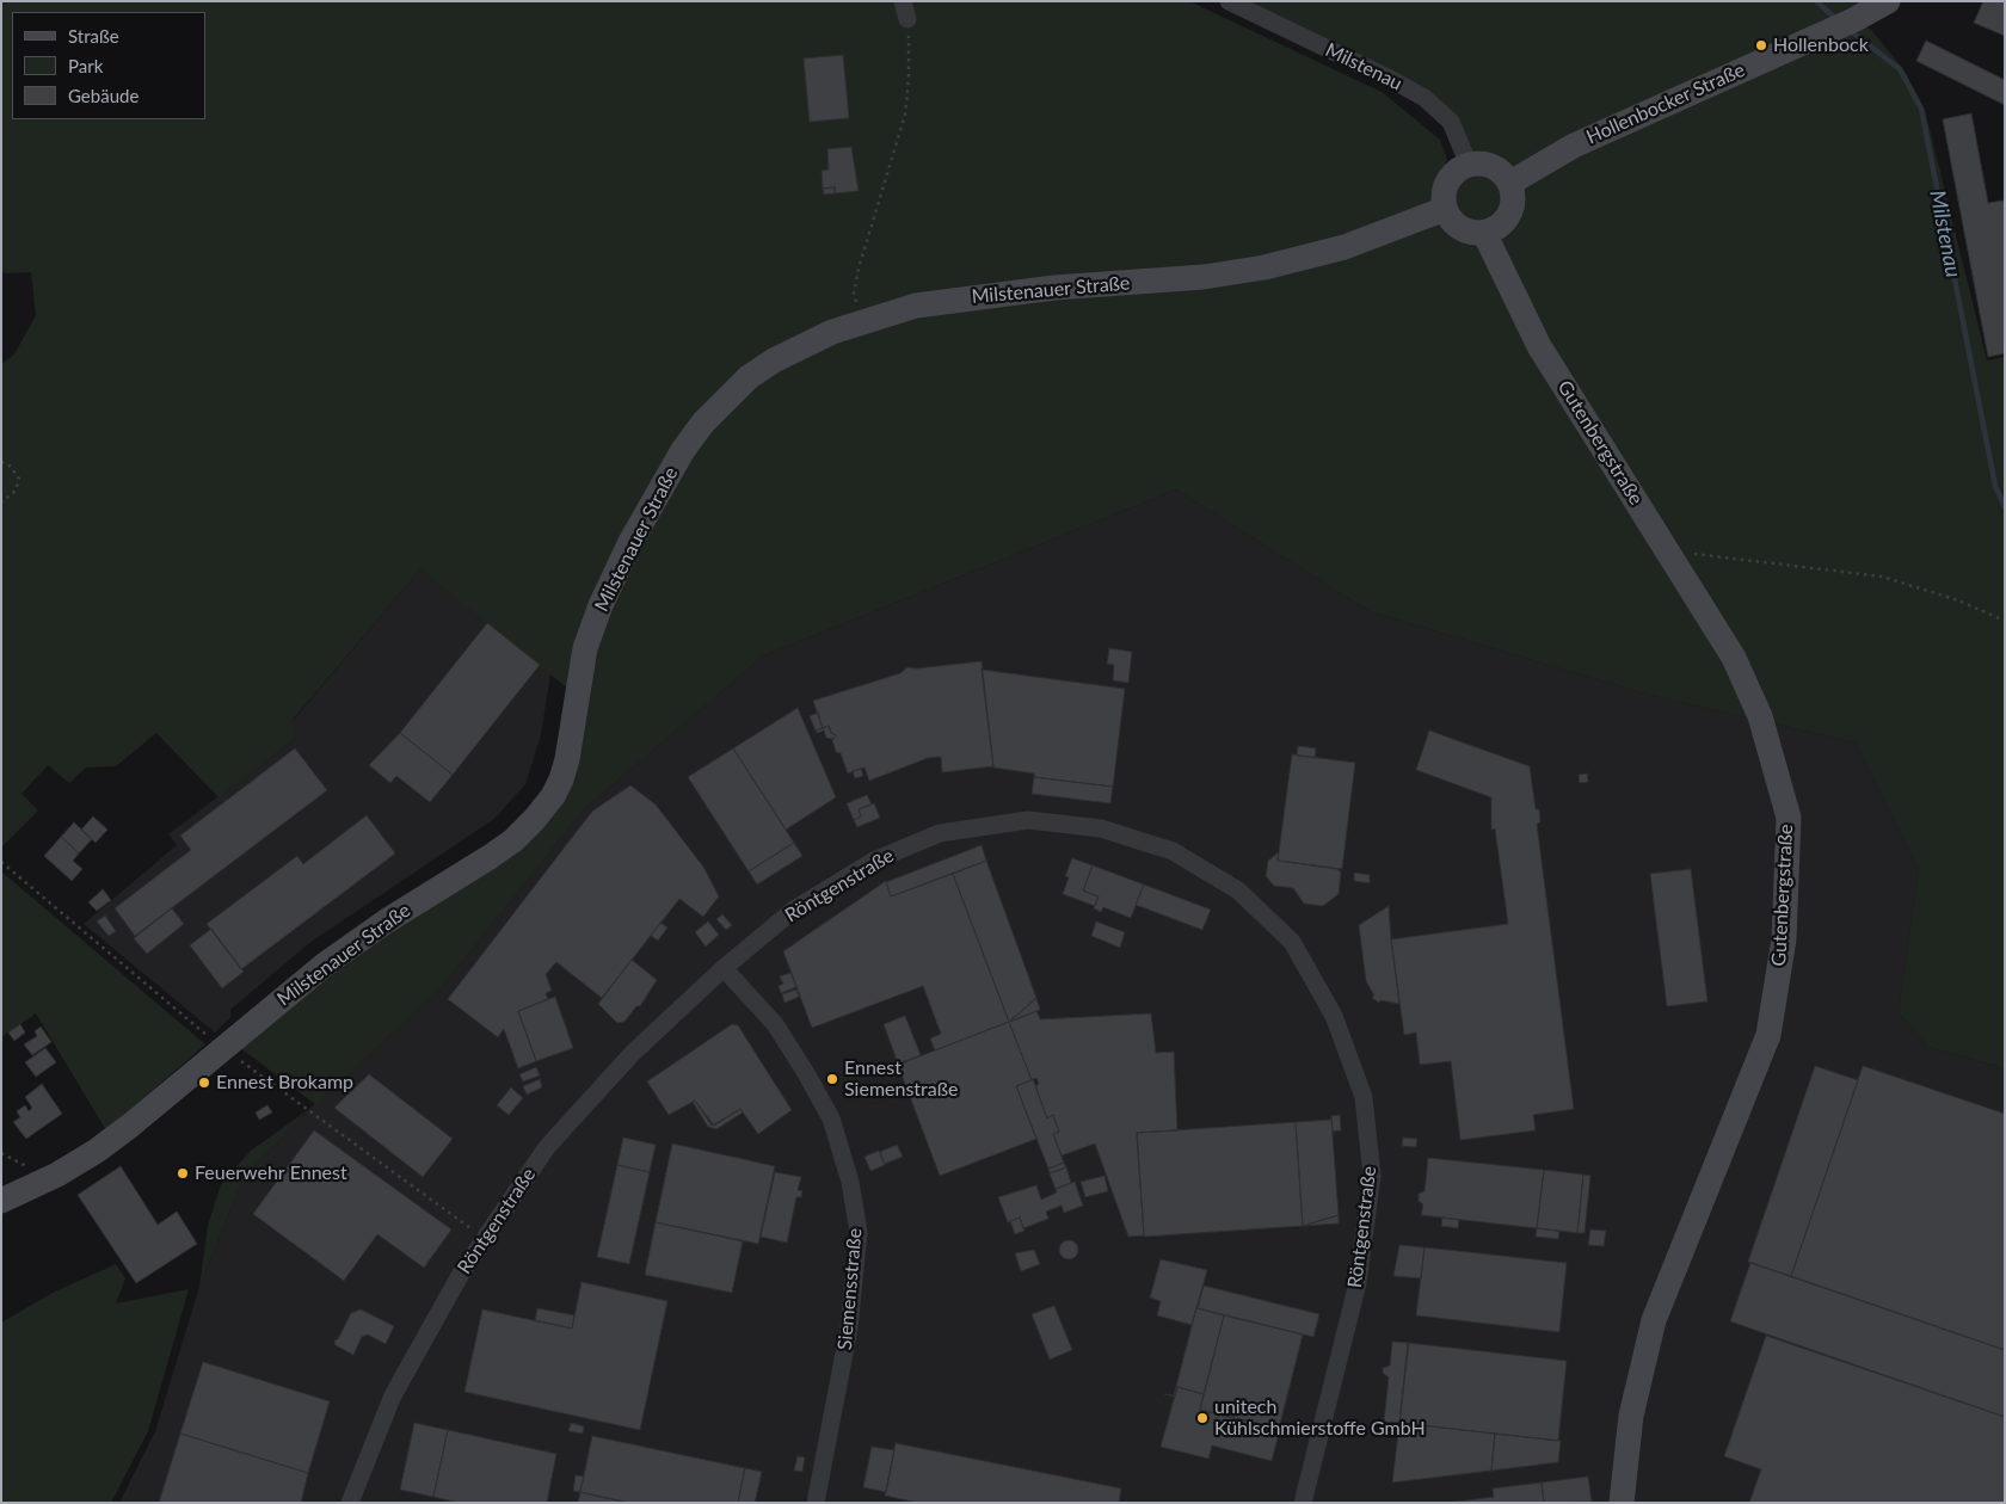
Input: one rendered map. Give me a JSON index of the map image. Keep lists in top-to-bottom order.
{
  "streets": {
    "main road": ["Hollenbocker Straße", "Milstenauer Straße", "Gutenbergstraße"],
    "street": ["Milstenau", "Röntgenstraße", "Siemensstraße"]
  },
  "crossings": [
    ["Milstenau", "Hollenbocker Straße"],
    ["Milstenau", "Milstenauer Straße"],
    ["Milstenau", "Gutenbergstraße"],
    ["Hollenbocker Straße", "Milstenauer Straße"],
    ["Hollenbocker Straße", "Gutenbergstraße"],
    ["Milstenauer Straße", "Gutenbergstraße"],
    ["Röntgenstraße", "Siemensstraße"]
  ],
  "water": ["Milstenau"],
  "places": [
    "Hollenbock",
    "Ennest Siemenstraße",
    "Ennest Brokamp",
    "Feuerwehr Ennest",
    "unitech Kühlschmierstoffe GmbH"
  ],
  "legend": ["Straße", "Park", "Gebäude"]
}
